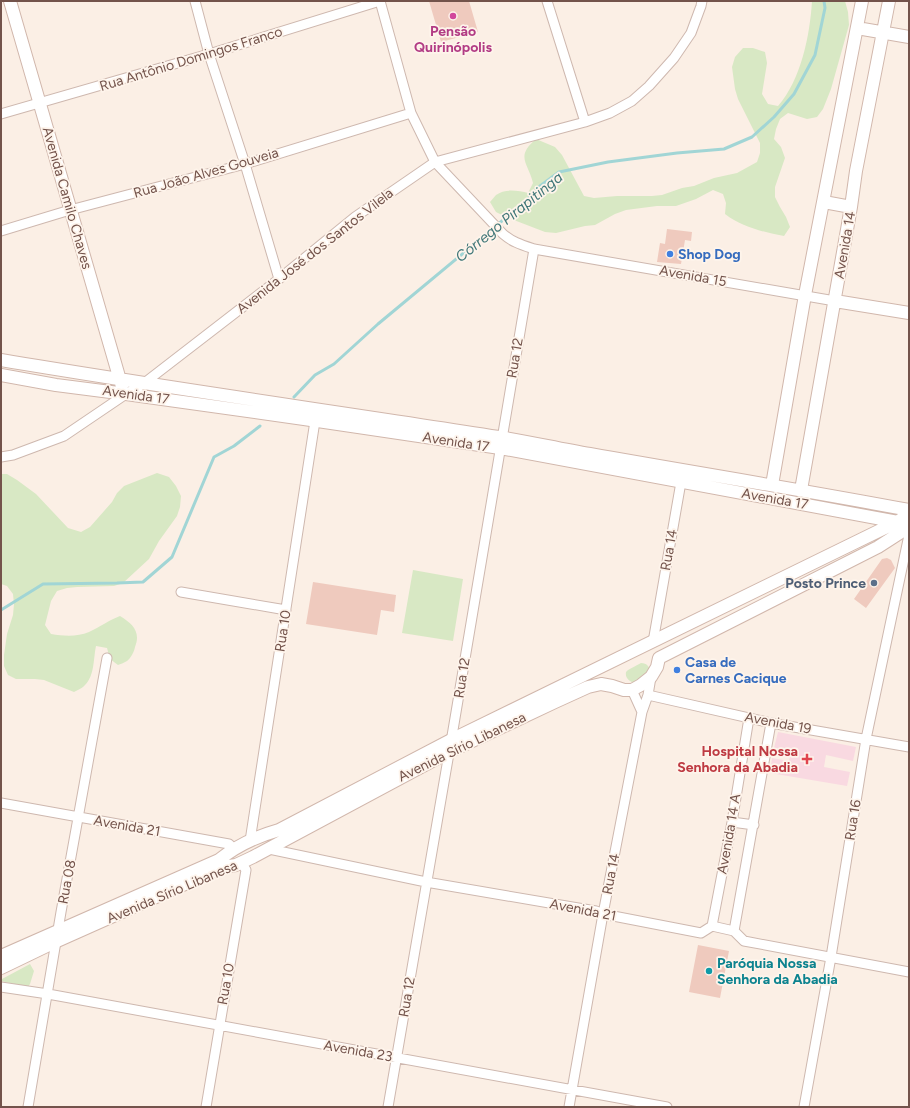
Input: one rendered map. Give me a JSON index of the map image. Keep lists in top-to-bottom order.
{
  "streets": {
    "street": [
      "Rua Antônio Domingos Franco",
      "Rua João Alves Gouveia",
      "Avenida Camilo Chaves",
      "Avenida 14",
      "Avenida José dos Santos Vilela",
      "Avenida 15",
      "Rua 12",
      "Avenida 17",
      "Rua 14",
      "Rua 10",
      "Avenida 19",
      "Avenida Sírio Libanesa",
      "Rua 16",
      "Avenida 21",
      "Avenida 14 A",
      "Rua 08",
      "Avenida 23"
    ]
  },
  "crossings": [
    ["Rua Antônio Domingos Franco", "Avenida Camilo Chaves"],
    ["Rua Antônio Domingos Franco", "Avenida 15"],
    ["Rua João Alves Gouveia", "Avenida Camilo Chaves"],
    ["Rua João Alves Gouveia", "Avenida 15"],
    ["Avenida Camilo Chaves", "Avenida José dos Santos Vilela"],
    ["Avenida Camilo Chaves", "Avenida 17"],
    ["Avenida 14", "Avenida 15"],
    ["Avenida 14", "Avenida 17"],
    ["Avenida José dos Santos Vilela", "Avenida 15"],
    ["Avenida José dos Santos Vilela", "Avenida 17"],
    ["Avenida 15", "Rua 12"],
    ["Rua 12", "Avenida 17"],
    ["Rua 12", "Avenida Sírio Libanesa"],
    ["Rua 12", "Avenida 21"],
    ["Rua 12", "Avenida 23"],
    ["Avenida 17", "Rua 14"],
    ["Avenida 17", "Rua 10"],
    ["Avenida 17", "Avenida Sírio Libanesa"],
    ["Rua 14", "Avenida 19"],
    ["Rua 14", "Avenida Sírio Libanesa"],
    ["Rua 14", "Avenida 21"],
    ["Rua 14", "Avenida 23"],
    ["Rua 10", "Avenida Sírio Libanesa"],
    ["Rua 10", "Avenida 23"],
    ["Avenida 19", "Rua 16"],
    ["Avenida 19", "Avenida 14 A"],
    ["Avenida Sírio Libanesa", "Avenida 21"],
    ["Avenida Sírio Libanesa", "Rua 08"],
    ["Avenida 21", "Avenida 14 A"],
    ["Avenida 21", "Rua 08"],
    ["Rua 08", "Avenida 23"]
  ],
  "water": ["Córrego Pirapitinga"],
  "places": {
    "other": [
      "Pensão Quirinópolis",
      "Shop Dog",
      "Posto Prince",
      "Casa de Carnes Cacique",
      "Paróquia Nossa Senhora da Abadia"
    ],
    "health": ["Hospital Nossa Senhora da Abadia"]
  }
}
